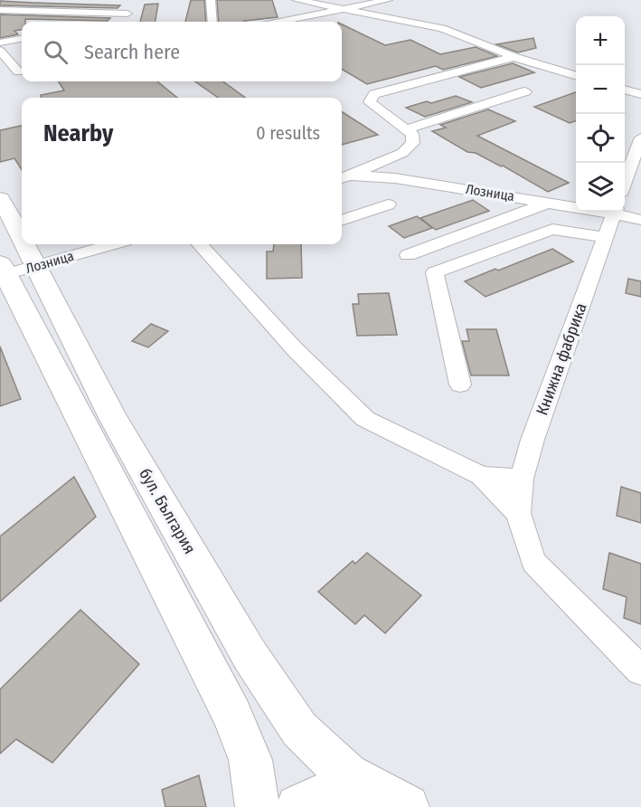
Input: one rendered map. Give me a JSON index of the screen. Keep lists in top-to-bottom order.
{
  "streets": {
    "main road": ["бул. България"],
    "street": ["Лозница", "Книжна фабрика"]
  },
  "crossings": [
    ["Лозница", "бул. България"]
  ],
  "page": {
    "map_buttons": ["+", "−"],
    "search": "Search here",
    "heading": ["Nearby", "0 results"]
  }
}
